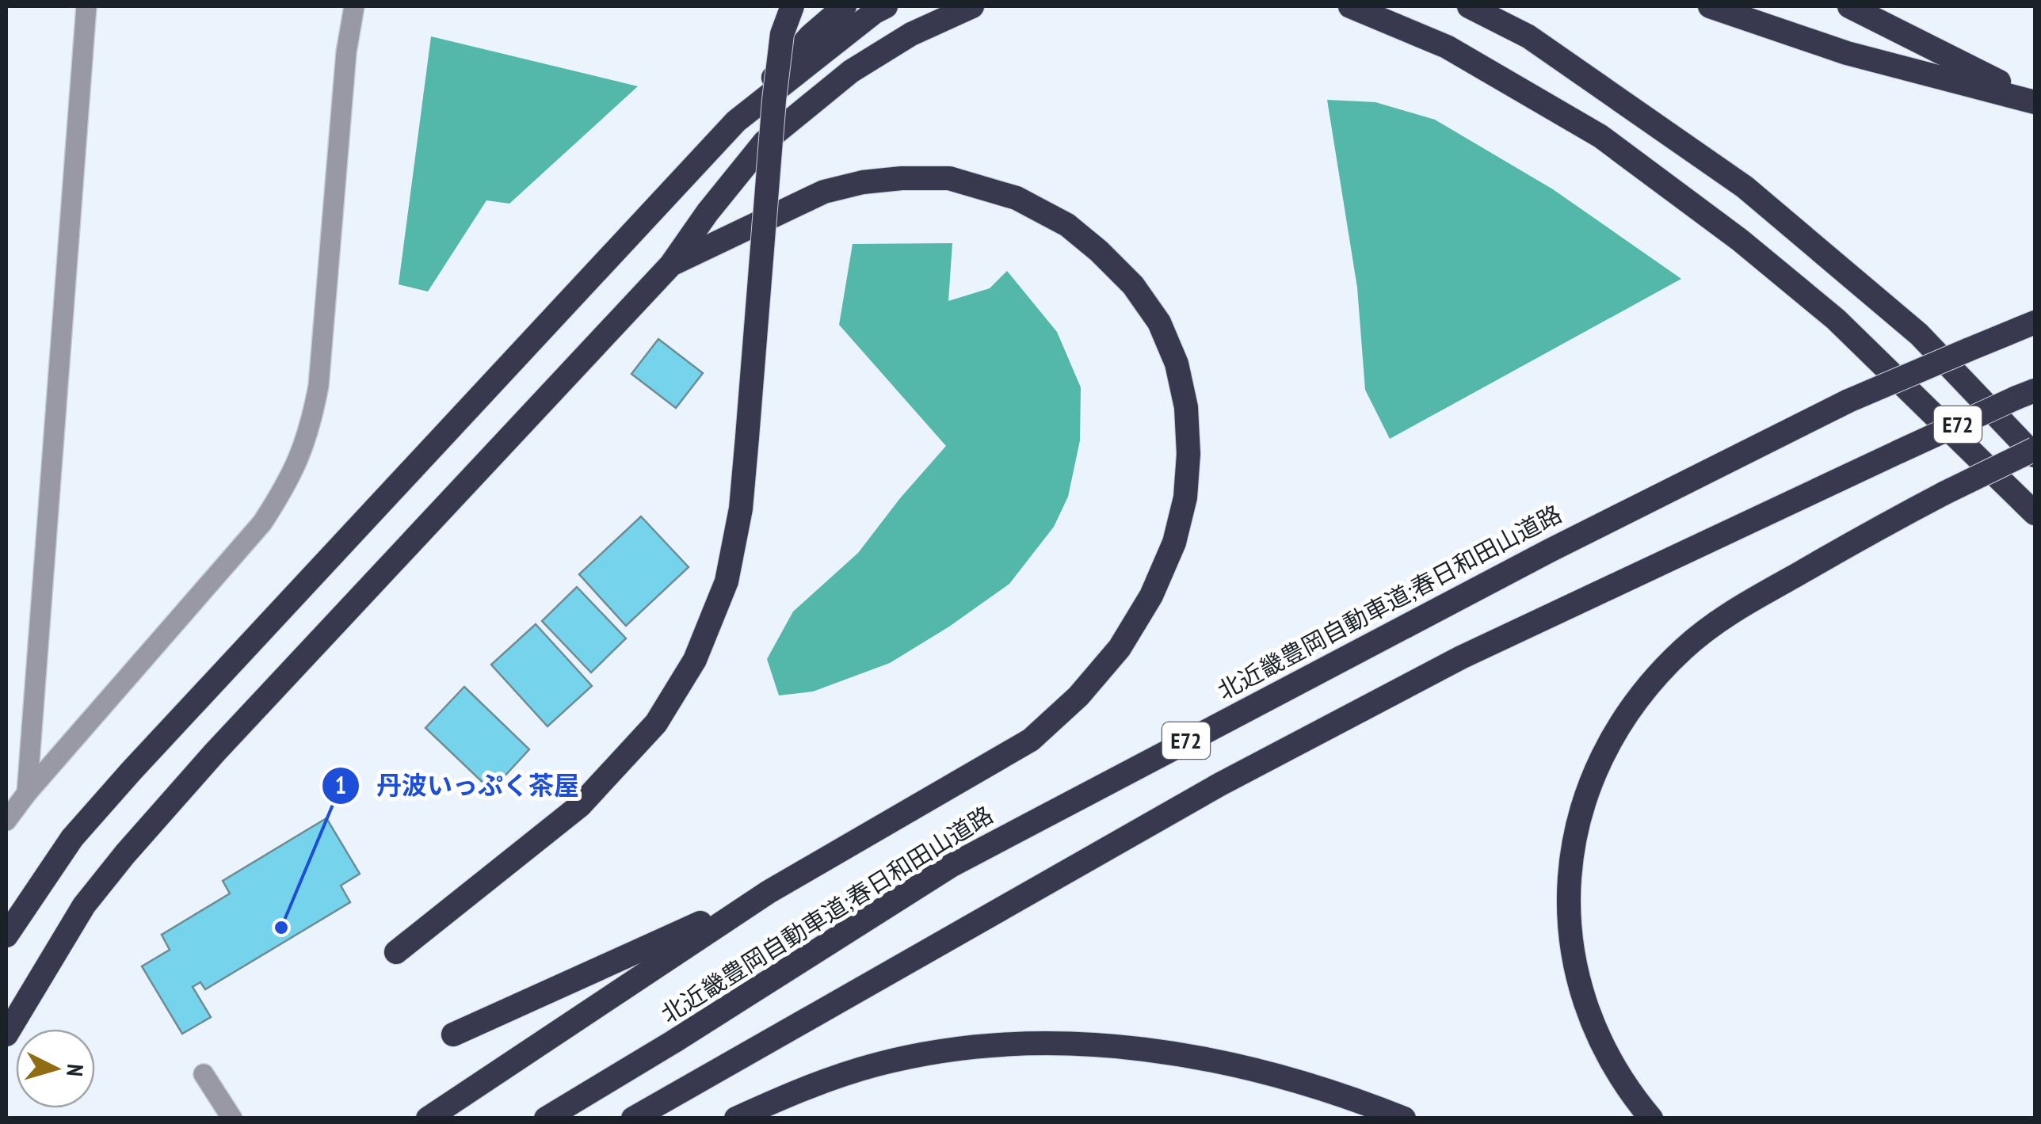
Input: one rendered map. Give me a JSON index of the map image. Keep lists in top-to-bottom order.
{
  "streets": {
    "highway": ["E72", "北近畿豊岡自動車道;春日和田山道路"]
  },
  "places": ["丹波いっぷく茶屋"],
  "north": "right"
}
